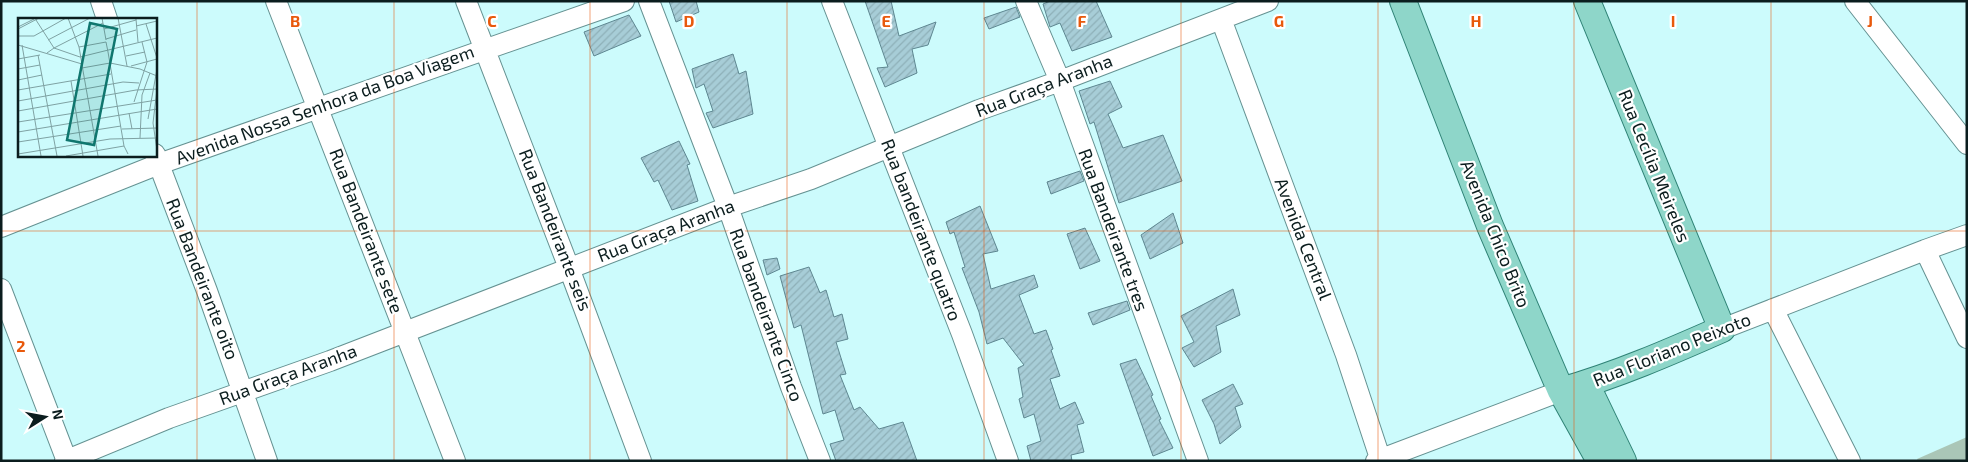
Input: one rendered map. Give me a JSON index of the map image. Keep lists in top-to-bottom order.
{
  "streets": {
    "main road": ["Rua Cecília Meireles", "Avenida Chico Brito", "Rua Floriano Peixoto"],
    "street": [
      "Rua Graça Aranha",
      "Avenida Nossa Senhora da Boa Viagem",
      "Rua Bandeirante seis",
      "Rua bandeirante quatro",
      "Rua Bandeirante tres",
      "Rua Bandeirante sete",
      "Avenida Central",
      "Rua Bandeirante oito",
      "Rua bandeirante Cinco"
    ]
  },
  "crossings": [
    ["Rua Graça Aranha", "Rua Bandeirante seis"],
    ["Rua Graça Aranha", "Rua bandeirante quatro"],
    ["Rua Graça Aranha", "Rua Bandeirante tres"],
    ["Rua Graça Aranha", "Rua Bandeirante sete"],
    ["Rua Graça Aranha", "Avenida Central"],
    ["Rua Graça Aranha", "Rua Bandeirante oito"],
    ["Rua Graça Aranha", "Rua bandeirante Cinco"],
    ["Avenida Nossa Senhora da Boa Viagem", "Rua Bandeirante seis"],
    ["Avenida Nossa Senhora da Boa Viagem", "Rua Bandeirante sete"],
    ["Avenida Nossa Senhora da Boa Viagem", "Rua Bandeirante oito"],
    ["Rua Cecília Meireles", "Rua Floriano Peixoto"],
    ["Avenida Chico Brito", "Rua Floriano Peixoto"],
    ["Avenida Central", "Rua Floriano Peixoto"]
  ],
  "north": "right",
  "grid": {
    "columns": [
      "B",
      "C",
      "D",
      "E",
      "F",
      "G",
      "H",
      "I",
      "J"
    ],
    "rows": ["2"]
  }
}
